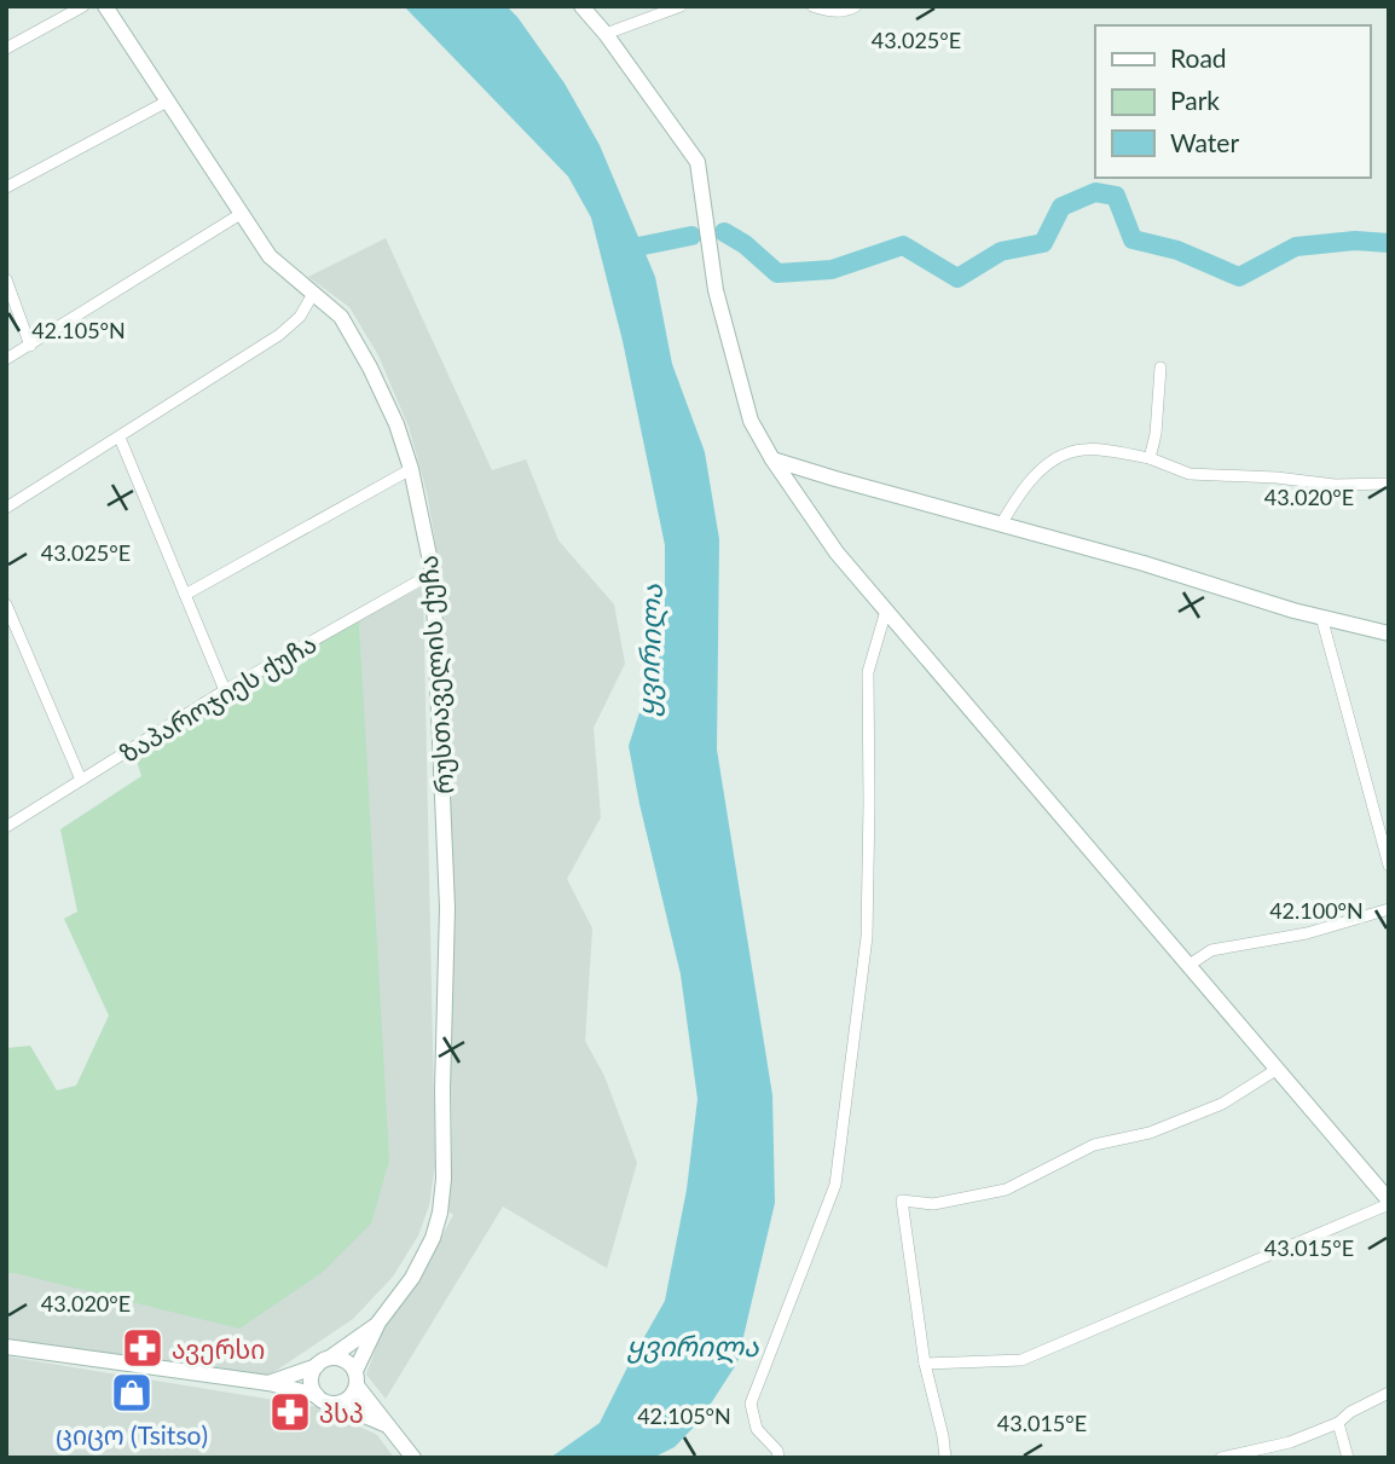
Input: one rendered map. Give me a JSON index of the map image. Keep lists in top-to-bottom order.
{
  "streets": {
    "street": ["რუსთაველის ქუჩა", "ზაპაროჯიეს ქუჩა"]
  },
  "crossings": [
    ["რუსთაველის ქუჩა", "ზაპაროჯიეს ქუჩა"]
  ],
  "water": ["ყვირილა"],
  "places": {
    "pharmacy": ["ავერსი", "პსპ"],
    "shop": ["ციცო (Tsitso)"]
  },
  "legend": ["Road", "Park", "Water"],
  "coordinates": [
    "43.025°E",
    "42.105°N",
    "43.020°E",
    "42.100°N",
    "43.015°E"
  ]
}
